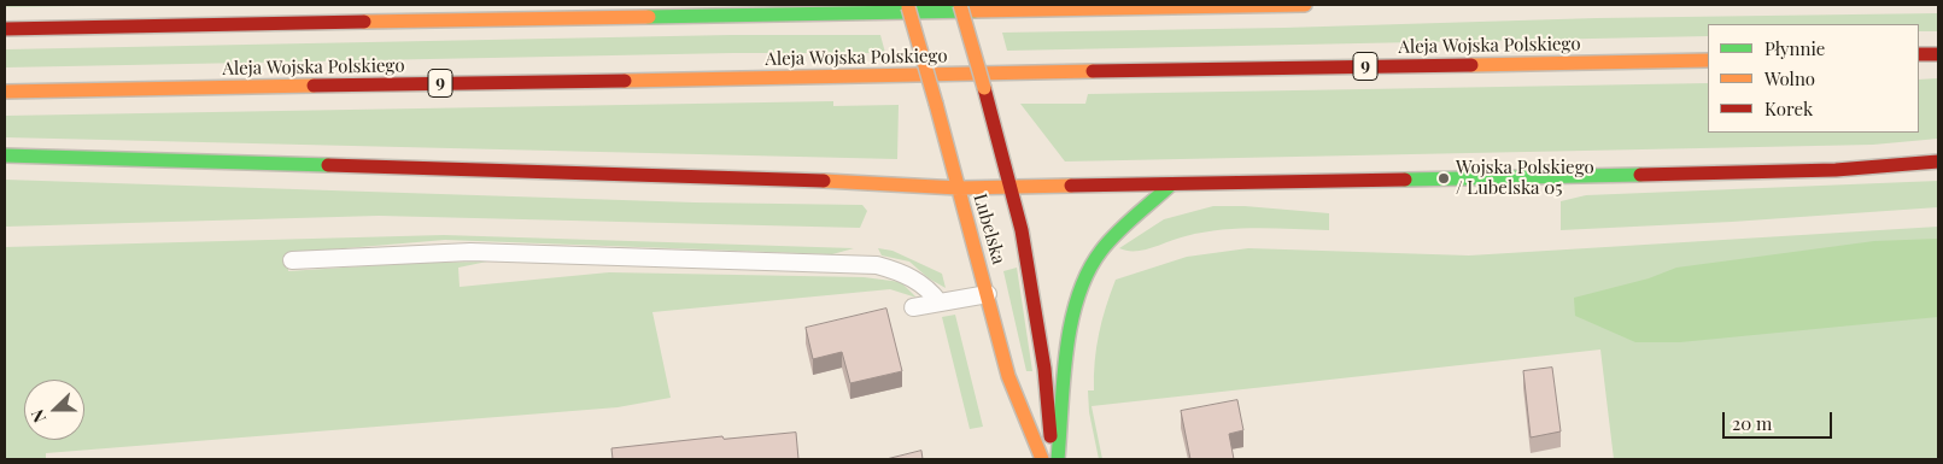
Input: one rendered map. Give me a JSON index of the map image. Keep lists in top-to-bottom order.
{
  "streets": {
    "main road": ["Aleja Wojska Polskiego", "9", "Lubelska"]
  },
  "places": ["Wojska Polskiego / Lubelska 05"],
  "legend": ["Płynnie", "Wolno", "Korek"],
  "scale_bar": "20 m",
  "north": "left"
}
